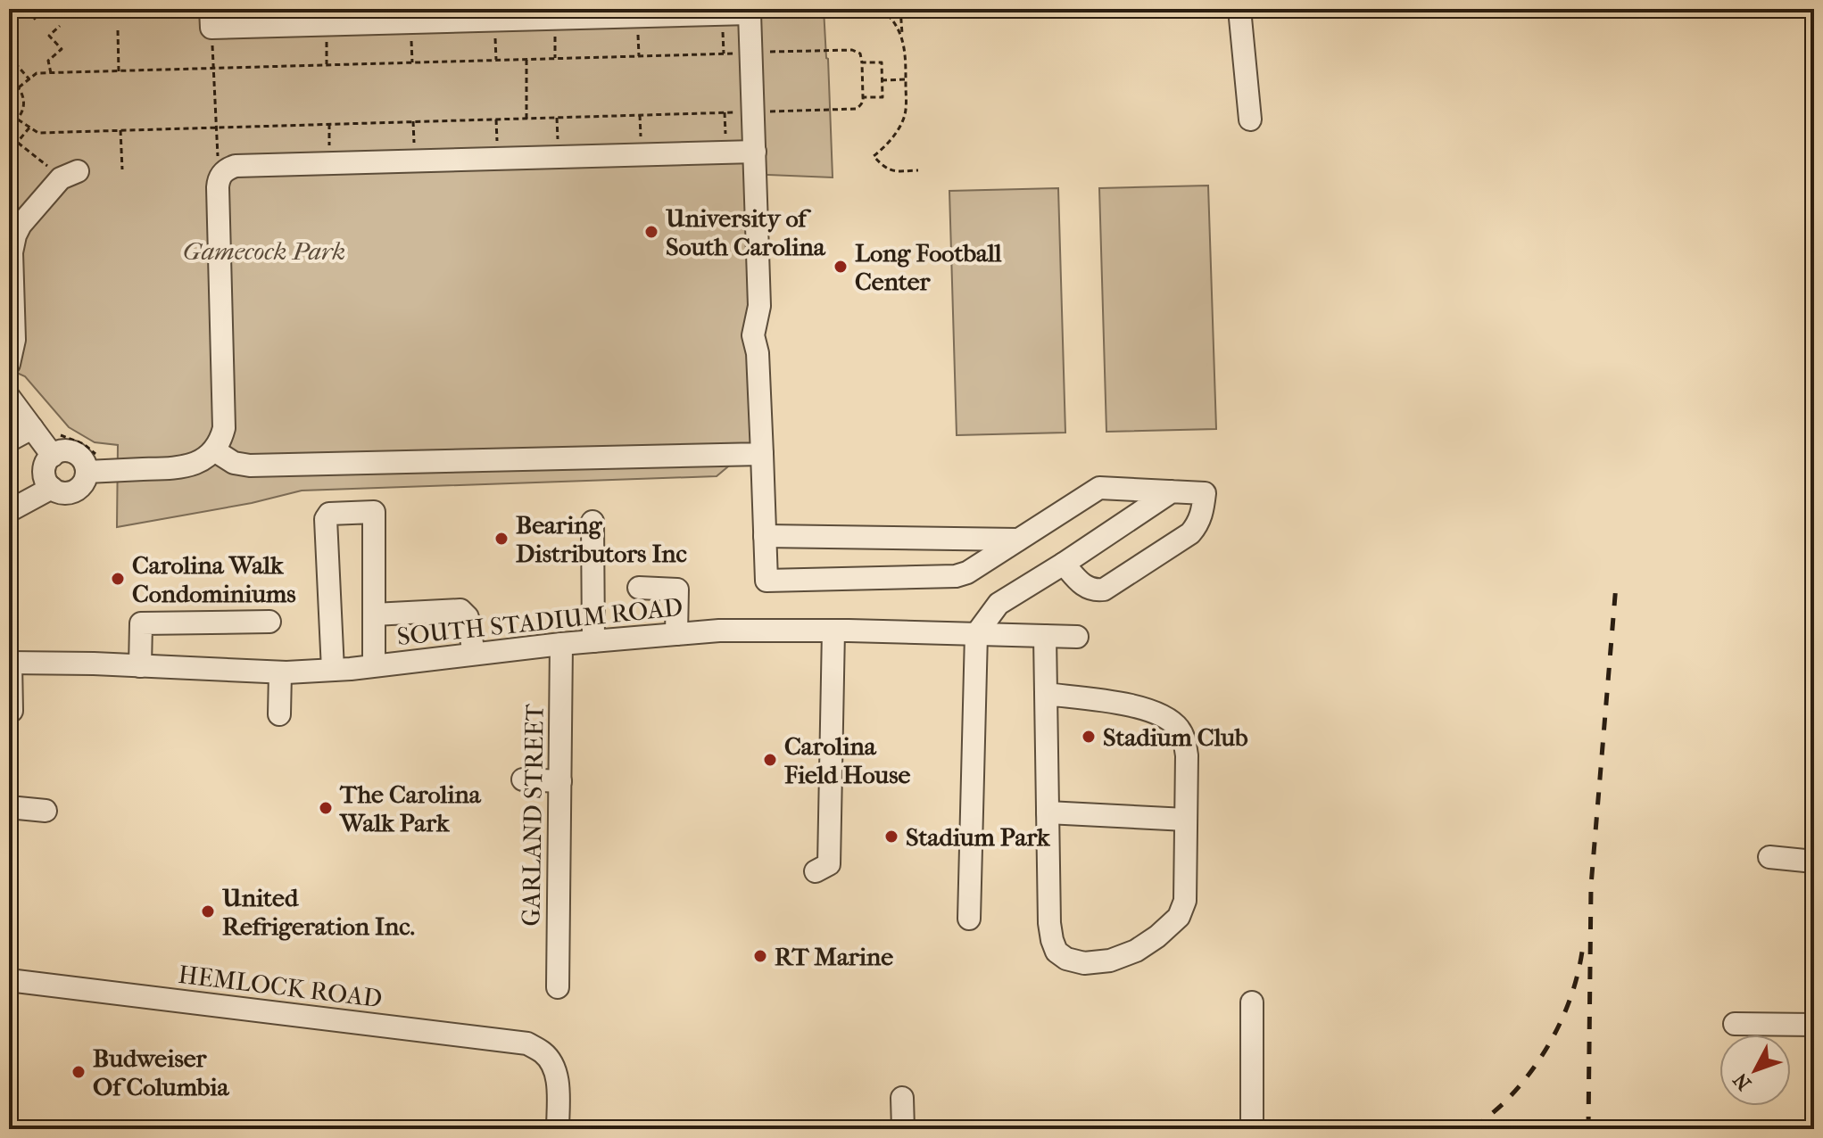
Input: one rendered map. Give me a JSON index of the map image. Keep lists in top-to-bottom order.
{
  "streets": {
    "street": ["SOUTH STADIUM ROAD", "GARLAND STREET", "HEMLOCK ROAD"]
  },
  "crossings": [
    ["SOUTH STADIUM ROAD", "GARLAND STREET"]
  ],
  "parks": ["Gamecock Park"],
  "places": [
    "University of South Carolina",
    "Long Football Center",
    "Bearing Distributors Inc",
    "Carolina Walk Condominiums",
    "Stadium Club",
    "Carolina Field House",
    "The Carolina Walk Park",
    "Stadium Park",
    "United Refrigeration Inc.",
    "RT Marine",
    "Budweiser Of Columbia"
  ],
  "north": "bottom left"
}
